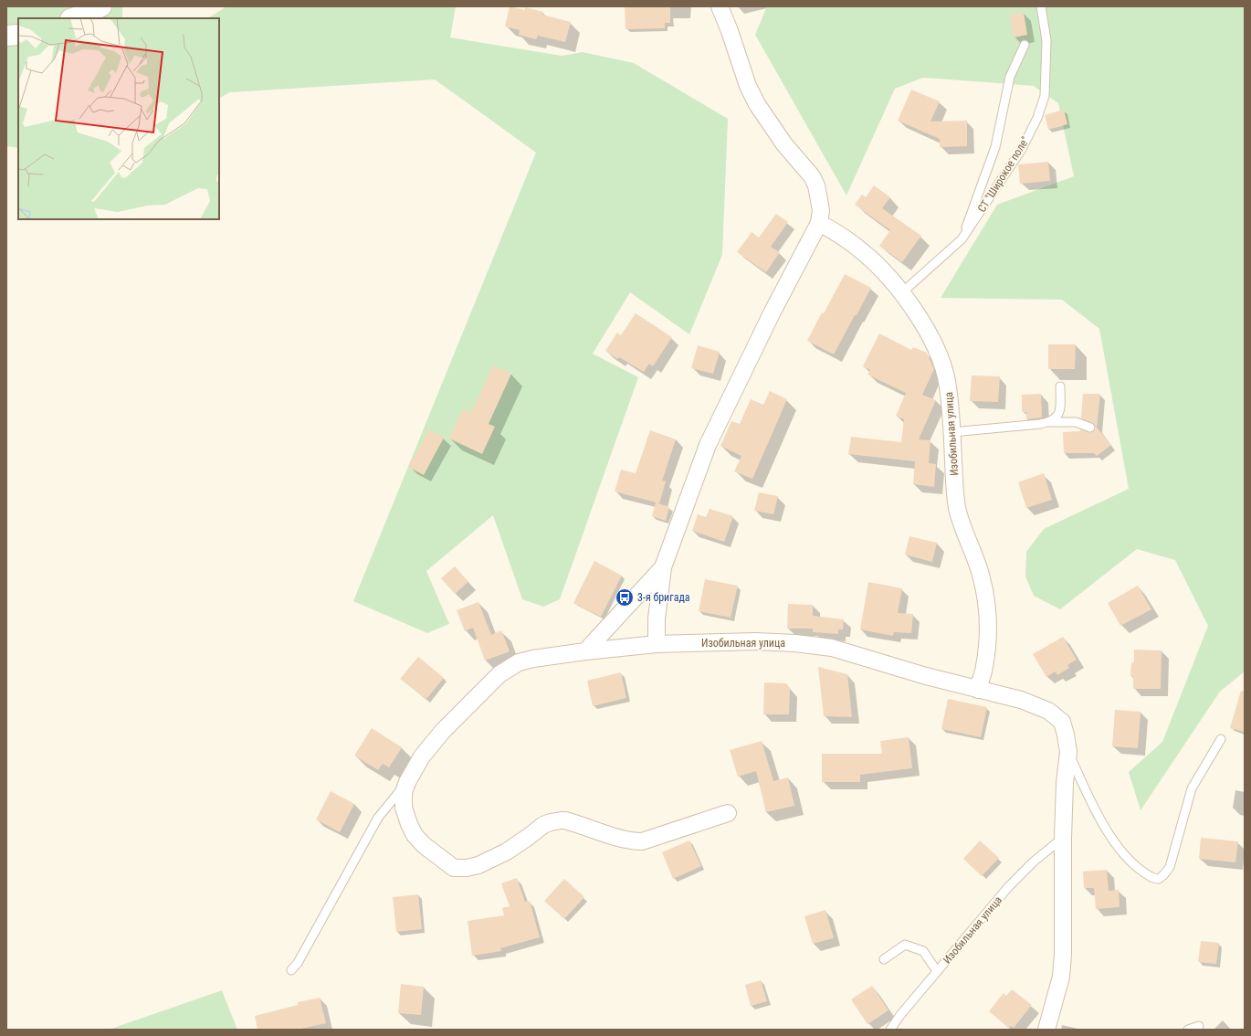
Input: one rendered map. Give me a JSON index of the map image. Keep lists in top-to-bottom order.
{
  "streets": {
    "street": ["Изобильная улица"],
    "lane": ["СТ \"Широкое поле\""]
  },
  "crossings": [
    ["СТ \"Широкое поле\"", "Изобильная улица"]
  ],
  "places": {
    "bus stop": ["3-я бригада"]
  }
}
